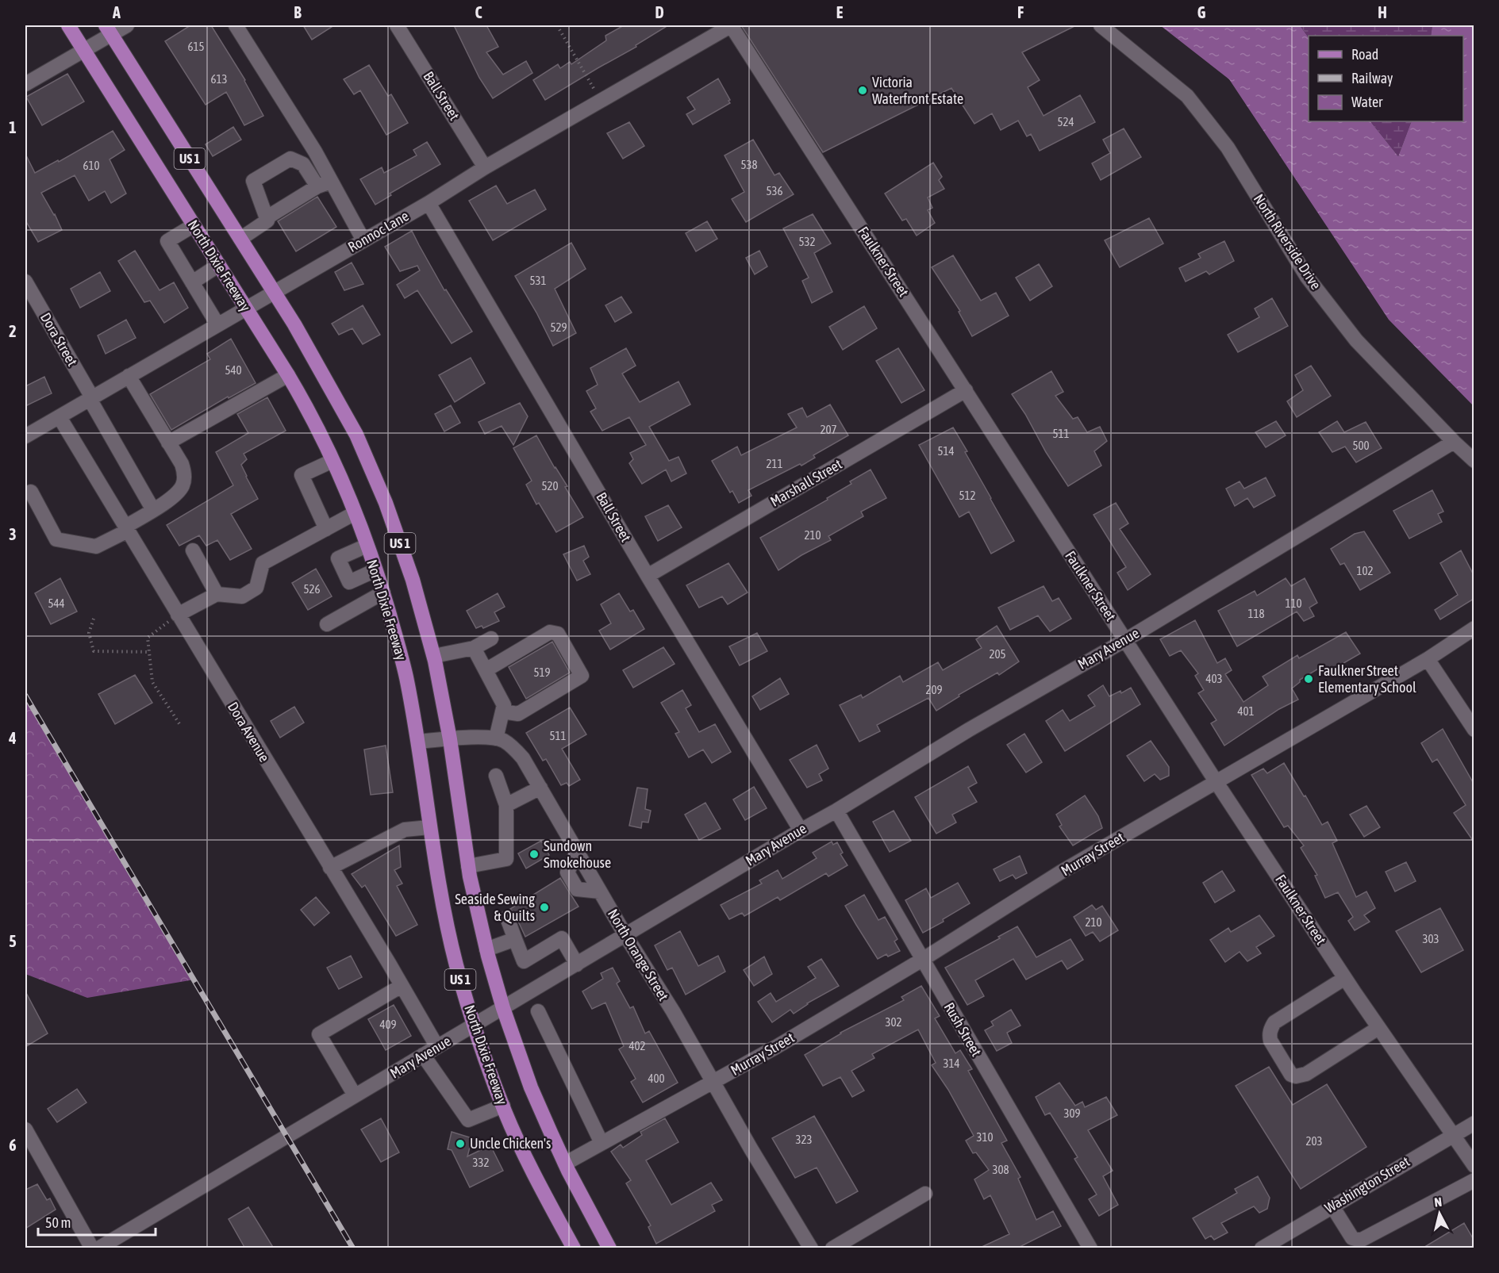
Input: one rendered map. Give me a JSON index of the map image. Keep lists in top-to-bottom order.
{
  "streets": {
    "main road": ["US 1", "North Dixie Freeway"],
    "street": [
      "Ball Street",
      "Ronnoc Lane",
      "North Riverside Drive",
      "Faulkner Street",
      "Dora Street",
      "Marshall Street",
      "Mary Avenue",
      "Dora Avenue",
      "Murray Street",
      "North Orange Street",
      "Rush Street",
      "Washington Street"
    ]
  },
  "crossings": [
    ["Ball Street", "Ronnoc Lane"],
    ["Ball Street", "Marshall Street"],
    ["Ball Street", "Mary Avenue"],
    ["US 1", "Ronnoc Lane"],
    ["US 1", "Mary Avenue"],
    ["US 1", "Murray Street"],
    ["Ronnoc Lane", "Faulkner Street"],
    ["Ronnoc Lane", "North Dixie Freeway"],
    ["Ronnoc Lane", "Dora Street"],
    ["Ronnoc Lane", "Dora Avenue"],
    ["North Riverside Drive", "Mary Avenue"],
    ["Faulkner Street", "Marshall Street"],
    ["Faulkner Street", "Mary Avenue"],
    ["Faulkner Street", "Murray Street"],
    ["Faulkner Street", "Washington Street"],
    ["North Dixie Freeway", "Mary Avenue"],
    ["Mary Avenue", "Dora Avenue"],
    ["Mary Avenue", "North Orange Street"],
    ["Mary Avenue", "Rush Street"],
    ["Murray Street", "North Orange Street"],
    ["Murray Street", "Rush Street"]
  ],
  "places": [
    "Victoria Waterfront Estate",
    "Faulkner Street Elementary School",
    "Sundown Smokehouse",
    "Seaside Sewing & Quilts",
    "Uncle Chicken's"
  ],
  "house_numbers": [
    "615",
    "613",
    "524",
    "538",
    "610",
    "536",
    "532",
    "531",
    "529",
    "540",
    "207",
    "511",
    "500",
    "514",
    "211",
    "520",
    "512",
    "210",
    "102",
    "526",
    "544",
    "110",
    "118",
    "205",
    "519",
    "403",
    "209",
    "401",
    "511",
    "210",
    "303",
    "302",
    "409",
    "402",
    "314",
    "400",
    "309",
    "310",
    "323",
    "203",
    "332",
    "308"
  ],
  "legend": ["Road", "Railway", "Water"],
  "scale_bar": "50 m",
  "north": "top",
  "grid": {
    "columns": [
      "A",
      "B",
      "C",
      "D",
      "E",
      "F",
      "G",
      "H"
    ],
    "rows": [
      "1",
      "2",
      "3",
      "4",
      "5",
      "6"
    ]
  }
}
